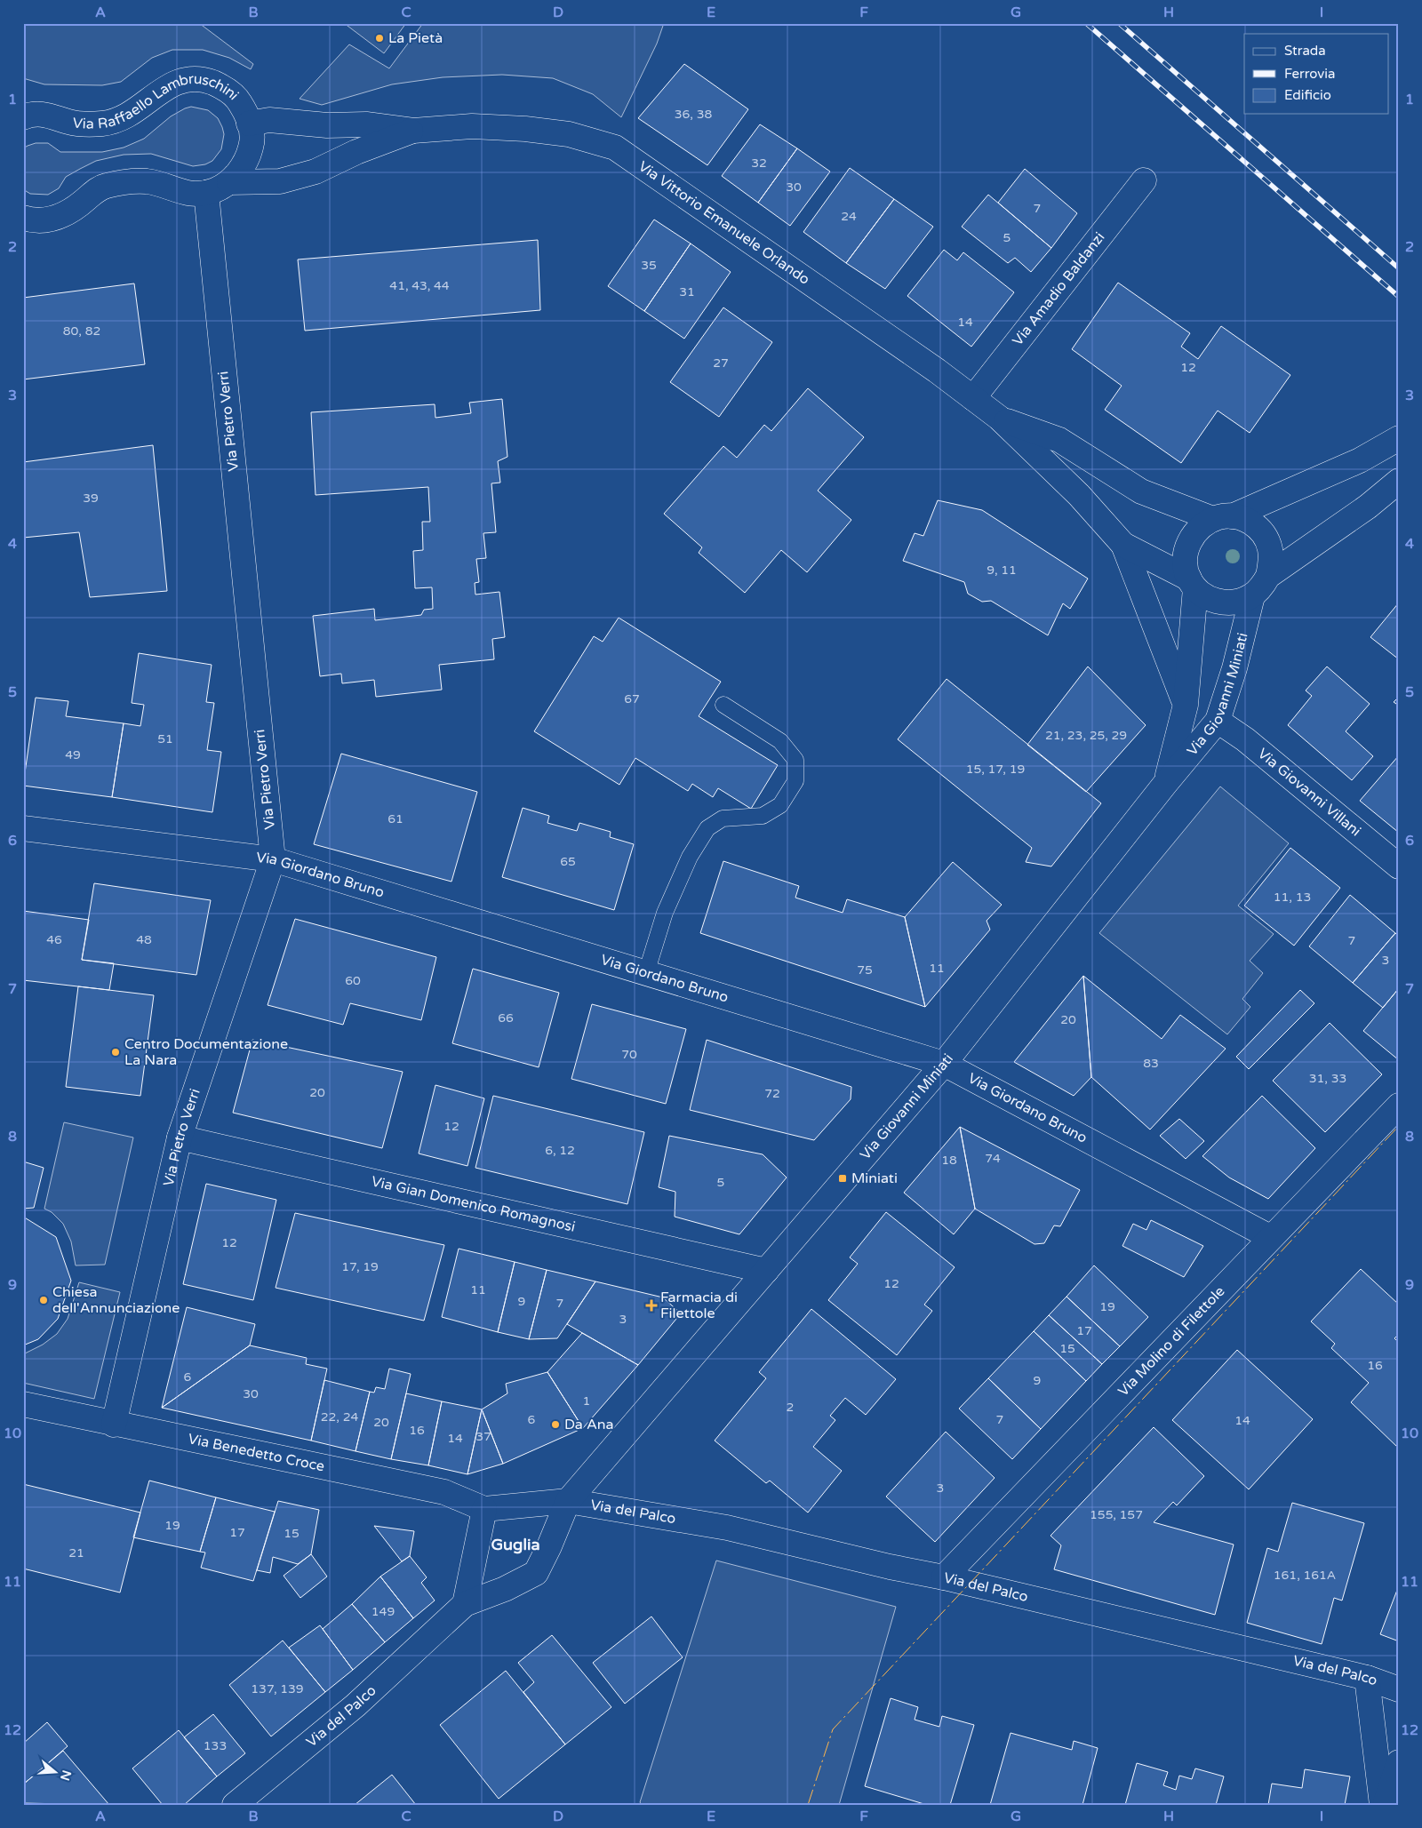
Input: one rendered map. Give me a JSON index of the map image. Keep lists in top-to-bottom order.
{
  "streets": {
    "street": [
      "Via Raffaello Lambruschini",
      "Via Vittorio Emanuele Orlando",
      "Via Amadio Baldanzi",
      "Via Pietro Verri",
      "Via Giovanni Miniati",
      "Via Giovanni Villani",
      "Via Giordano Bruno",
      "Via Gian Domenico Romagnosi",
      "Via Molino di Filettole",
      "Via Benedetto Croce",
      "Via del Palco"
    ]
  },
  "crossings": [
    ["Via Raffaello Lambruschini", "Via Pietro Verri"],
    ["Via Vittorio Emanuele Orlando", "Via Amadio Baldanzi"],
    ["Via Pietro Verri", "Via Giordano Bruno"],
    ["Via Pietro Verri", "Via Gian Domenico Romagnosi"],
    ["Via Pietro Verri", "Via Benedetto Croce"],
    ["Via Giovanni Miniati", "Via Giovanni Villani"],
    ["Via Giovanni Miniati", "Via Giordano Bruno"],
    ["Via Giovanni Miniati", "Via Gian Domenico Romagnosi"],
    ["Via Giovanni Miniati", "Via del Palco"],
    ["Via Giordano Bruno", "Via Molino di Filettole"],
    ["Via Molino di Filettole", "Via del Palco"],
    ["Via Benedetto Croce", "Via del Palco"]
  ],
  "districts": ["Guglia"],
  "places": {
    "other": [
      "La Pietà",
      "Centro Documentazione La Nara",
      "Chiesa dell'Annunciazione",
      "Da Ana"
    ],
    "transit": ["Miniati"],
    "health": ["Farmacia di Filettole"]
  },
  "house_numbers": [
    "36, 38",
    "32",
    "30",
    "7",
    "24",
    "5",
    "35",
    "41, 43, 44",
    "31",
    "14",
    "80, 82",
    "27",
    "12",
    "39",
    "9, 11",
    "67",
    "21, 23, 25, 29",
    "51",
    "49",
    "15, 17, 19",
    "61",
    "65",
    "11, 13",
    "46",
    "48",
    "7",
    "3",
    "11",
    "75",
    "60",
    "66",
    "20",
    "70",
    "83",
    "31, 33",
    "20",
    "72",
    "12",
    "6, 12",
    "74",
    "18",
    "5",
    "12",
    "17, 19",
    "12",
    "11",
    "9",
    "7",
    "19",
    "3",
    "17",
    "15",
    "16",
    "6",
    "9",
    "30",
    "1",
    "2",
    "22, 24",
    "6",
    "7",
    "14",
    "20",
    "16",
    "37",
    "14",
    "3",
    "155, 157",
    "19",
    "17",
    "15",
    "21",
    "161, 161A",
    "149",
    "137, 139",
    "133"
  ],
  "legend": ["Strada", "Ferrovia", "Edificio"],
  "north": "right",
  "grid": {
    "columns": [
      "A",
      "B",
      "C",
      "D",
      "E",
      "F",
      "G",
      "H",
      "I"
    ],
    "rows": [
      "1",
      "2",
      "3",
      "4",
      "5",
      "6",
      "7",
      "8",
      "9",
      "10",
      "11",
      "12"
    ]
  }
}
